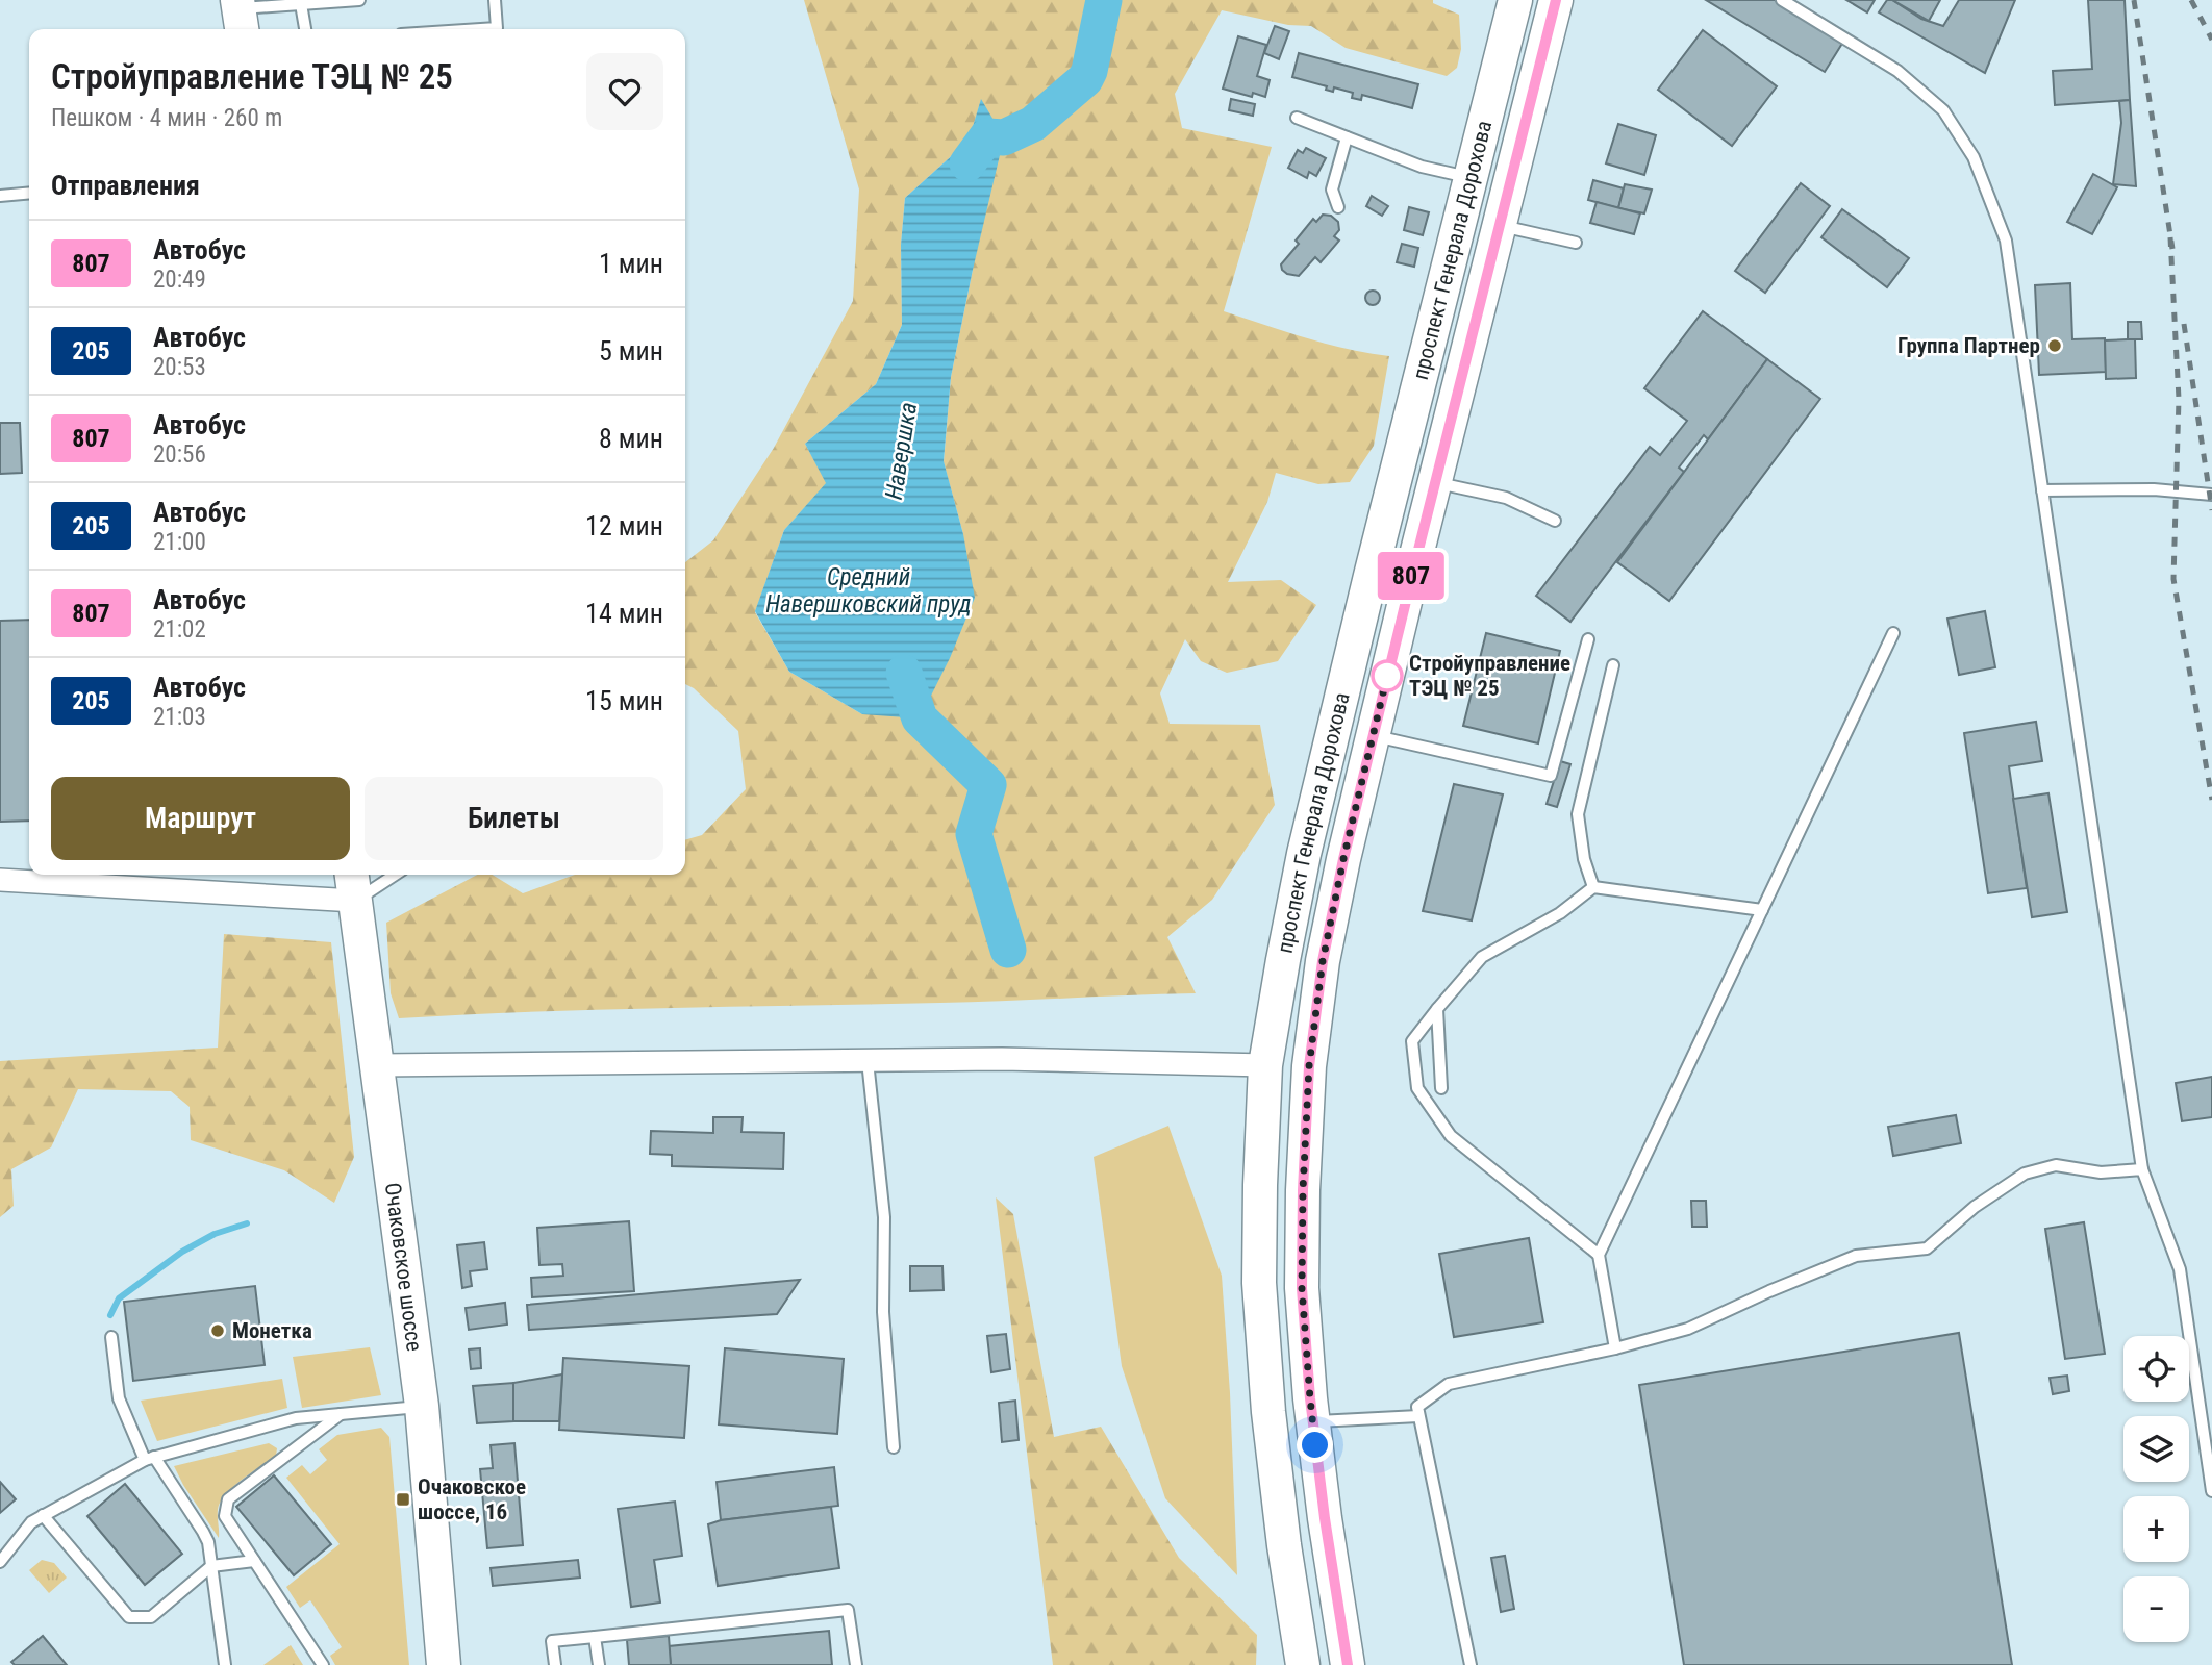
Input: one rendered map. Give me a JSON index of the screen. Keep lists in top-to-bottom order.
{
  "streets": {
    "main road": ["проспект Генерала Дорохова", "Очаковское шоссе"]
  },
  "water": ["Навершка", "Средний Навершковский пруд"],
  "places": {
    "other": ["Группа Партнер", "Стройуправление ТЭЦ № 25", "Монетка"],
    "transit": ["Очаковское шоссе, 16"]
  },
  "lines": ["bus line 807"],
  "page": {
    "on_map": "807",
    "heading": [
      ["Стройуправление ТЭЦ № 25", "Пешком · 4 мин · 260 m"],
      "Отправления"
    ],
    "list": [
      {
        "mark": "807",
        "name": "Автобус",
        "note": "20:49",
        "value": "1 мин"
      },
      {
        "mark": "205",
        "name": "Автобус",
        "note": "20:53",
        "value": "5 мин"
      },
      {
        "mark": "807",
        "name": "Автобус",
        "note": "20:56",
        "value": "8 мин"
      },
      {
        "mark": "205",
        "name": "Автобус",
        "note": "21:00",
        "value": "12 мин"
      },
      {
        "mark": "807",
        "name": "Автобус",
        "note": "21:02",
        "value": "14 мин"
      },
      {
        "mark": "205",
        "name": "Автобус",
        "note": "21:03",
        "value": "15 мин"
      }
    ],
    "buttons": ["Маршрут", "Билеты"],
    "map_buttons": ["+", "−"]
  }
}
